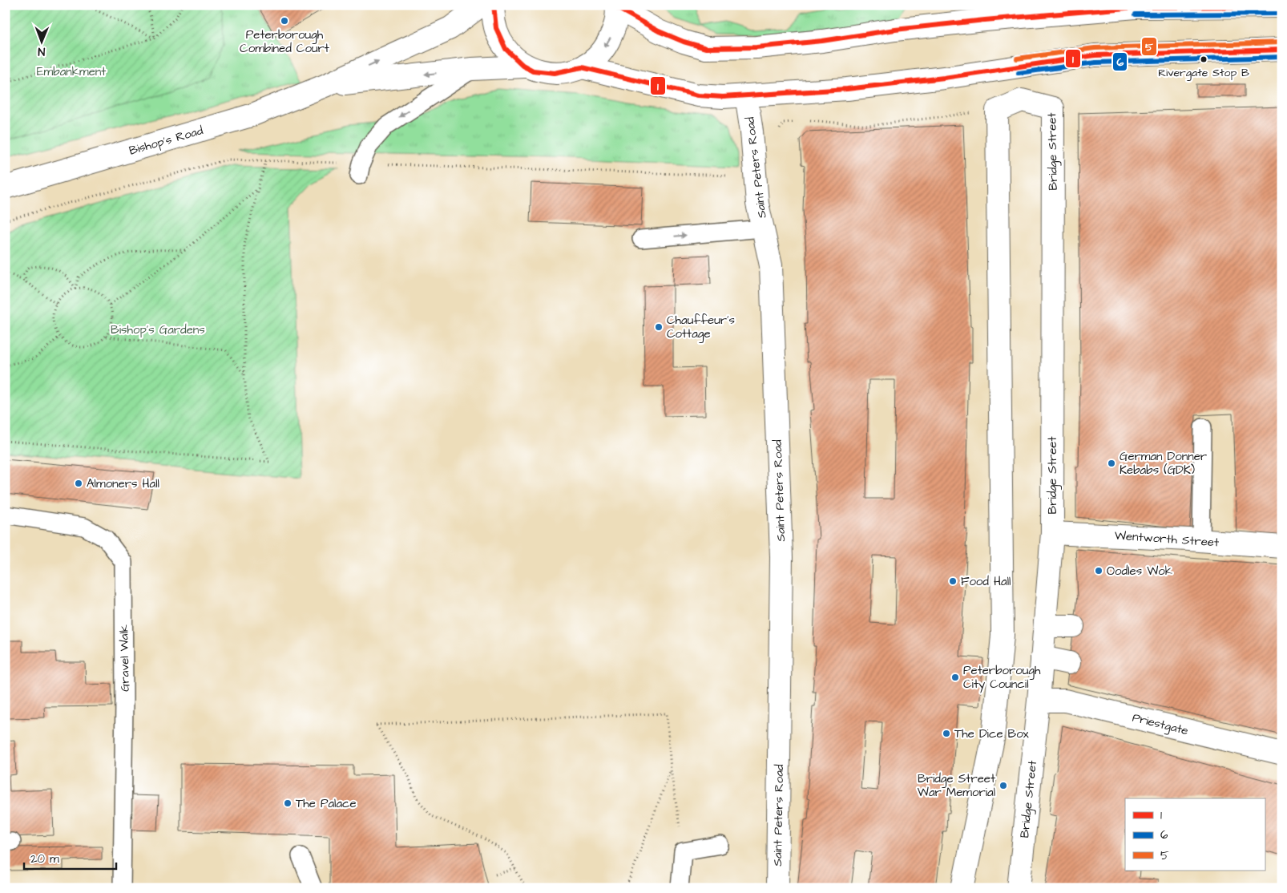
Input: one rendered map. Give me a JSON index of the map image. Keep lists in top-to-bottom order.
{
  "streets": {
    "street": [
      "Bishop's Road",
      "Bridge Street",
      "Saint Peters Road",
      "Wentworth Street",
      "Priestgate"
    ],
    "lane": ["Gravel Walk"]
  },
  "crossings": [
    ["Bridge Street", "Wentworth Street"],
    ["Bridge Street", "Priestgate"]
  ],
  "parks": ["Embankment", "Bishop's Gardens"],
  "places": [
    "Peterborough Combined Court",
    "Rivergate Stop B",
    "Chauffeur's Cottage",
    "German Donner Kebabs (GDK)",
    "Almoners Hall",
    "Oodles Wok",
    "Food Hall",
    "Peterborough City Council",
    "The Dice Box",
    "Bridge Street War Memorial",
    "The Palace"
  ],
  "lines": ["transit line 1", "transit line 6", "transit line 5"],
  "legend": ["1", "6", "5"],
  "scale_bar": "20 m",
  "north": "bottom"
}
